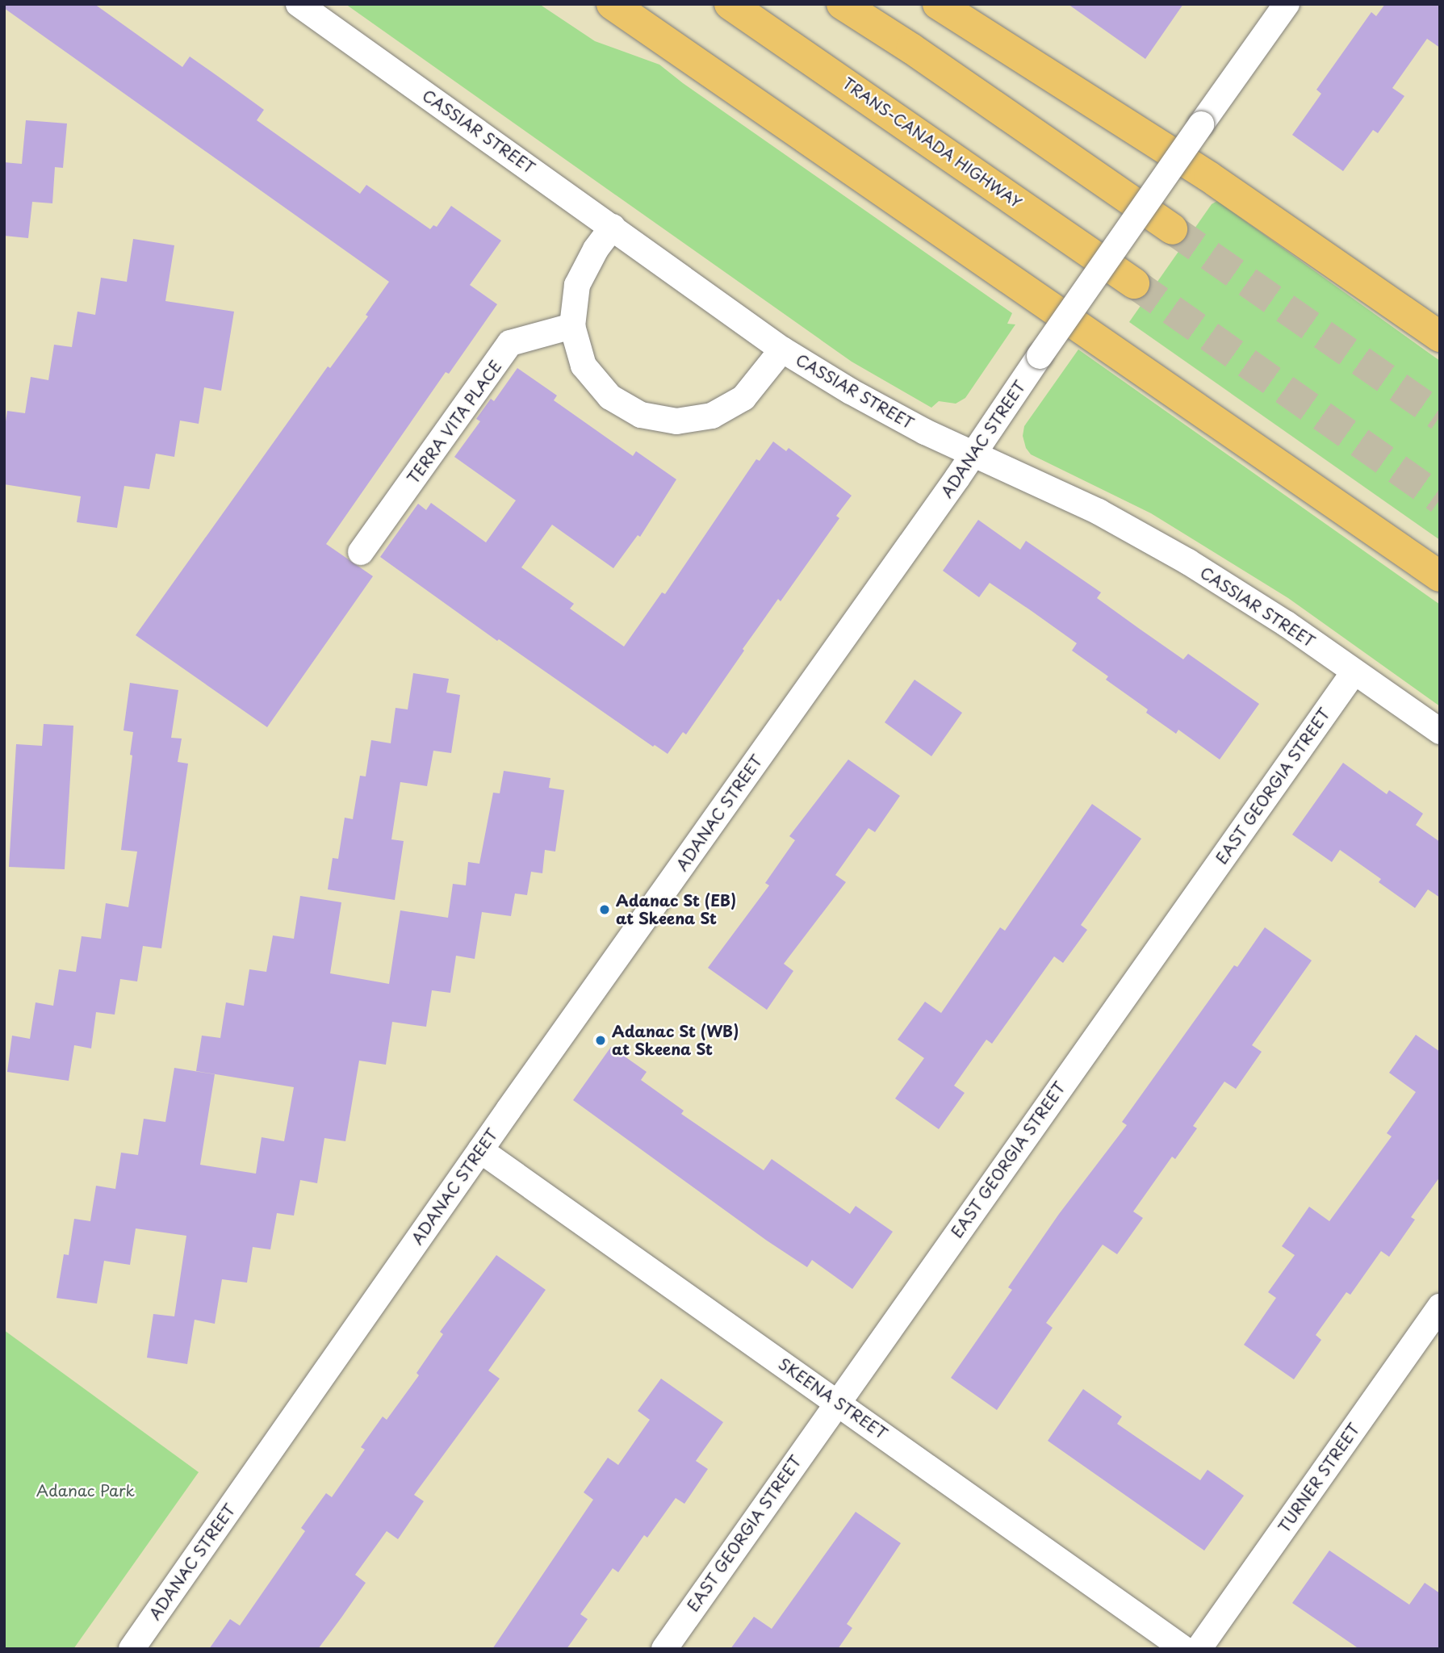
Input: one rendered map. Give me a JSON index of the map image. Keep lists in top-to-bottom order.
{
  "streets": {
    "highway": ["TRANS-CANADA HIGHWAY"],
    "street": [
      "CASSIAR STREET",
      "TERRA VITA PLACE",
      "ADANAC STREET",
      "EAST GEORGIA STREET",
      "SKEENA STREET",
      "TURNER STREET"
    ]
  },
  "crossings": [
    ["CASSIAR STREET", "ADANAC STREET"],
    ["CASSIAR STREET", "EAST GEORGIA STREET"],
    ["ADANAC STREET", "SKEENA STREET"],
    ["EAST GEORGIA STREET", "SKEENA STREET"]
  ],
  "parks": ["Adanac Park"],
  "places": ["Adanac St (EB) at Skeena St", "Adanac St (WB) at Skeena St"]
}
